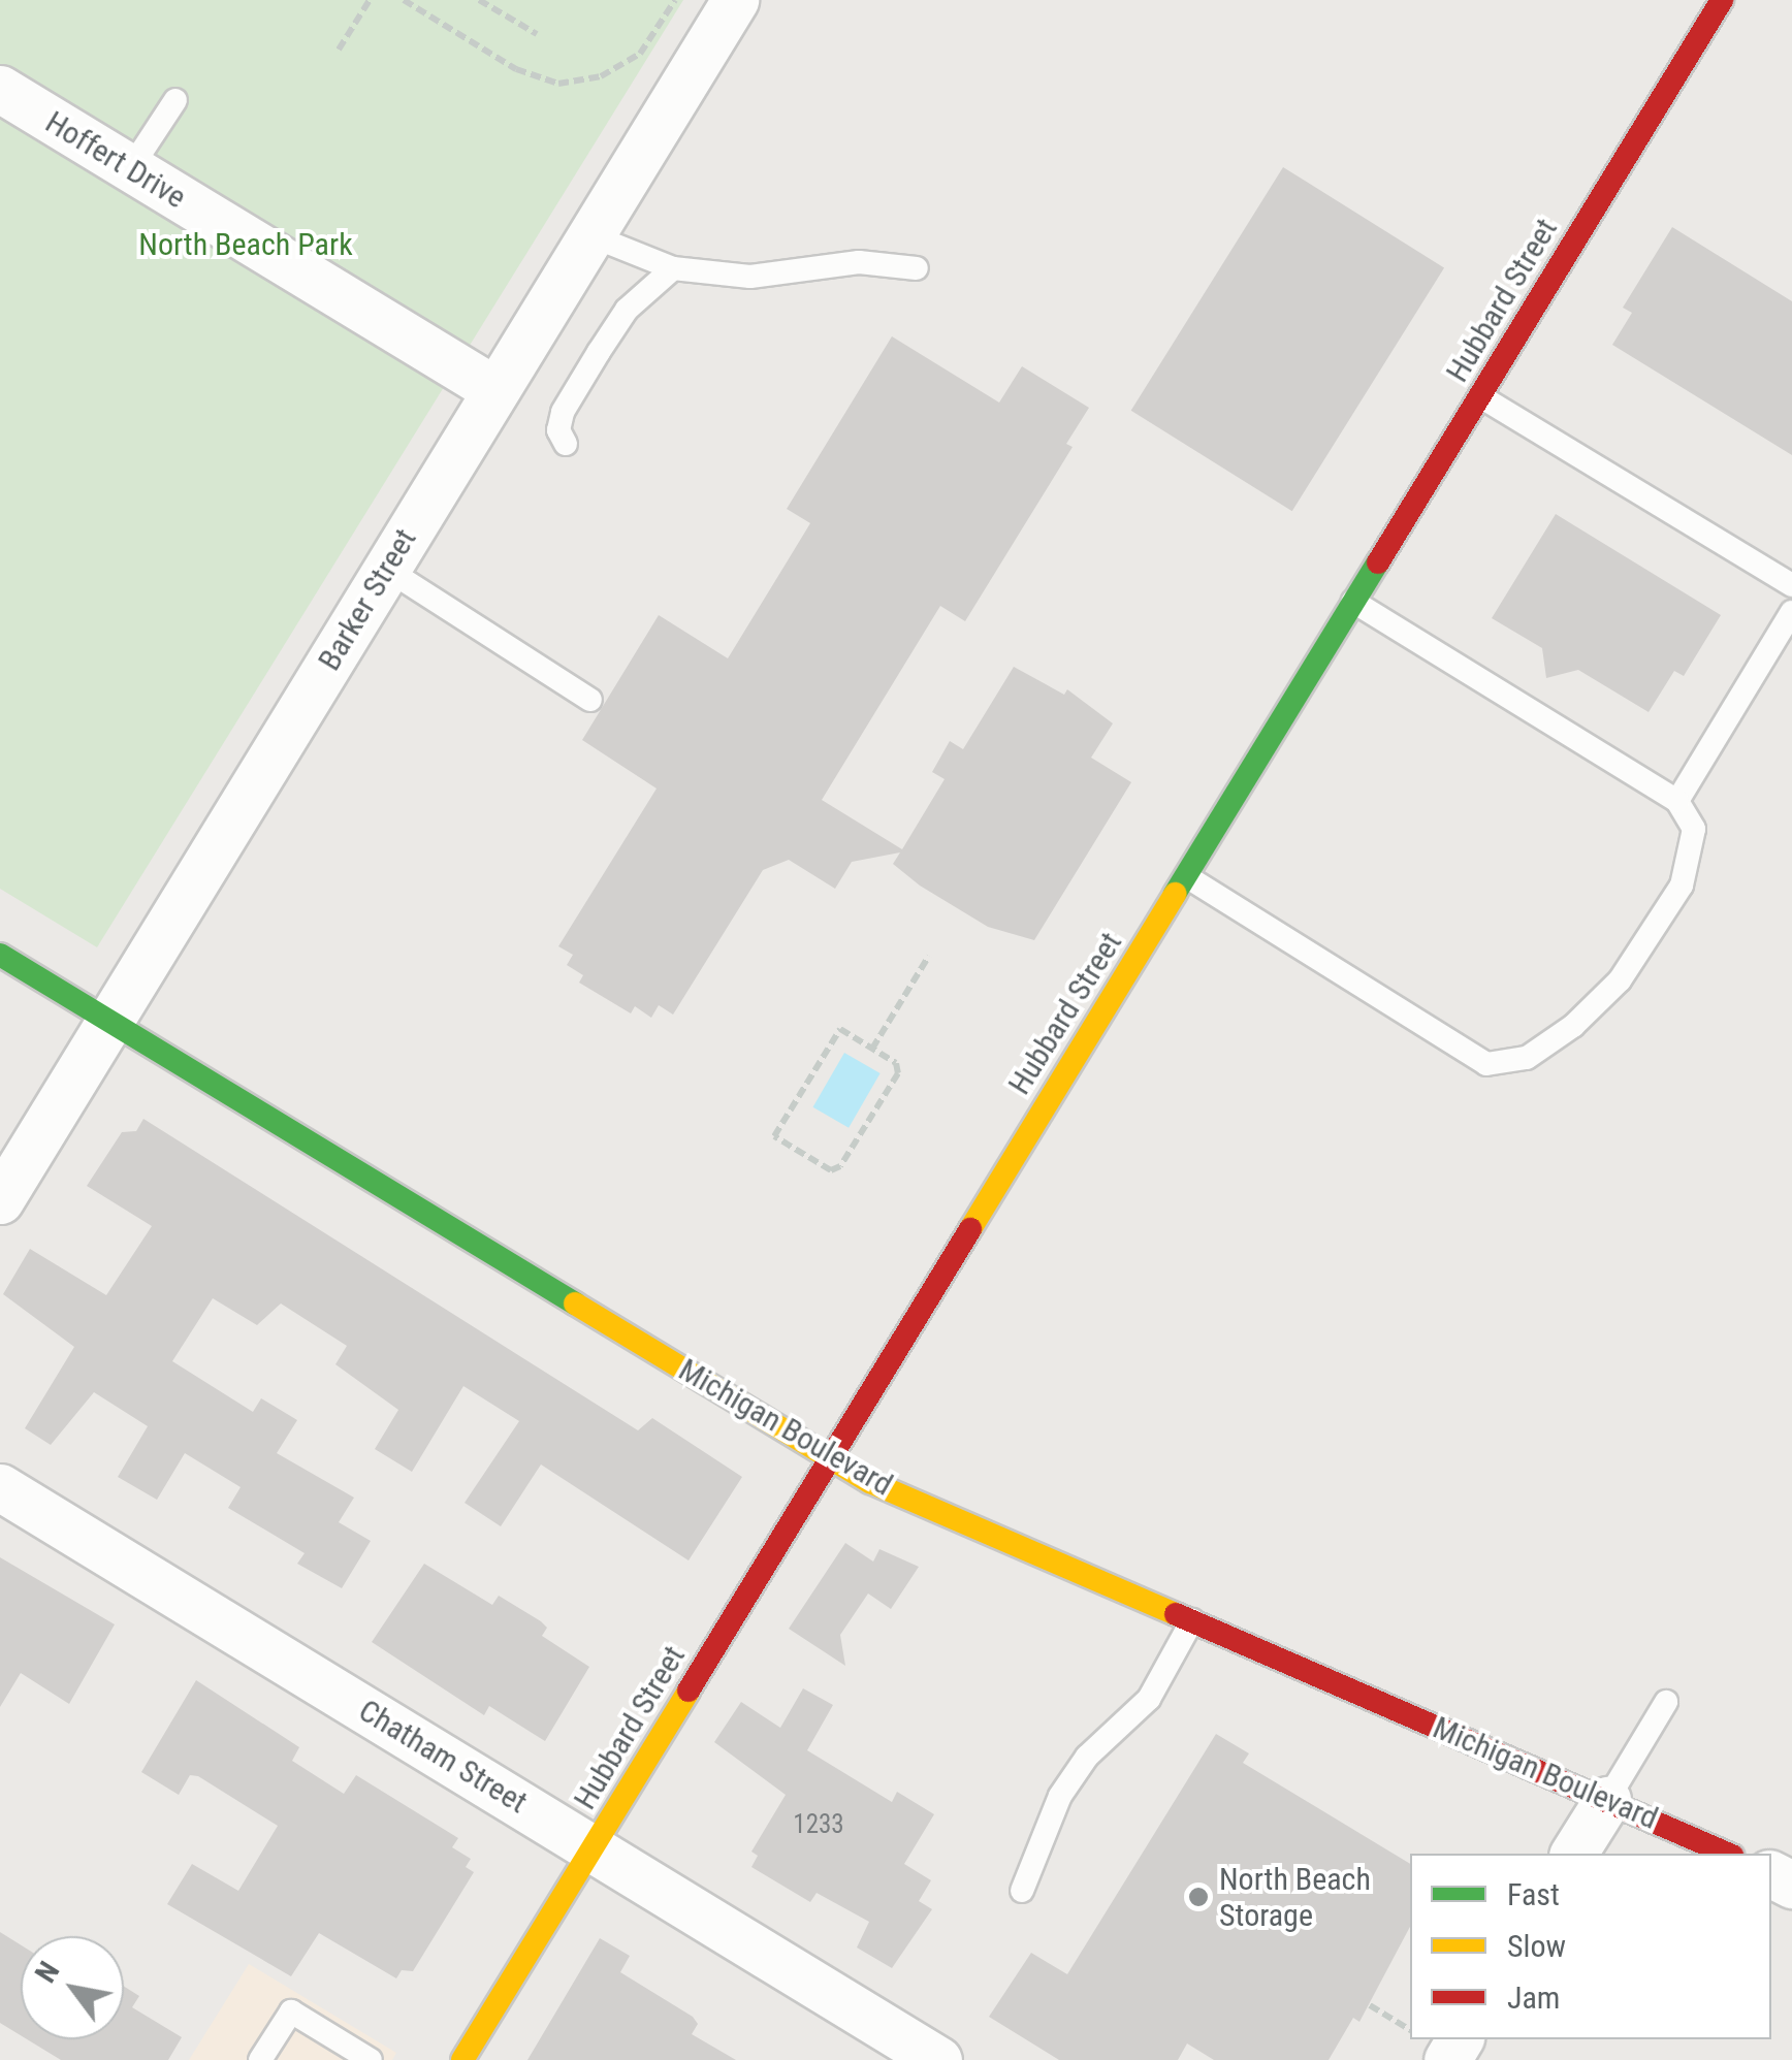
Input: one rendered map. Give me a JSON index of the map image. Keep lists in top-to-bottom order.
{
  "streets": {
    "street": [
      "Hoffert Drive",
      "Hubbard Street",
      "Barker Street",
      "Michigan Boulevard",
      "Chatham Street"
    ]
  },
  "crossings": [
    ["Hoffert Drive", "Barker Street"],
    ["Hubbard Street", "Michigan Boulevard"],
    ["Hubbard Street", "Chatham Street"],
    ["Barker Street", "Michigan Boulevard"]
  ],
  "parks": ["North Beach Park"],
  "places": ["North Beach Storage"],
  "house_numbers": ["1233"],
  "legend": ["Fast", "Slow", "Jam"],
  "north": "top left"
}
